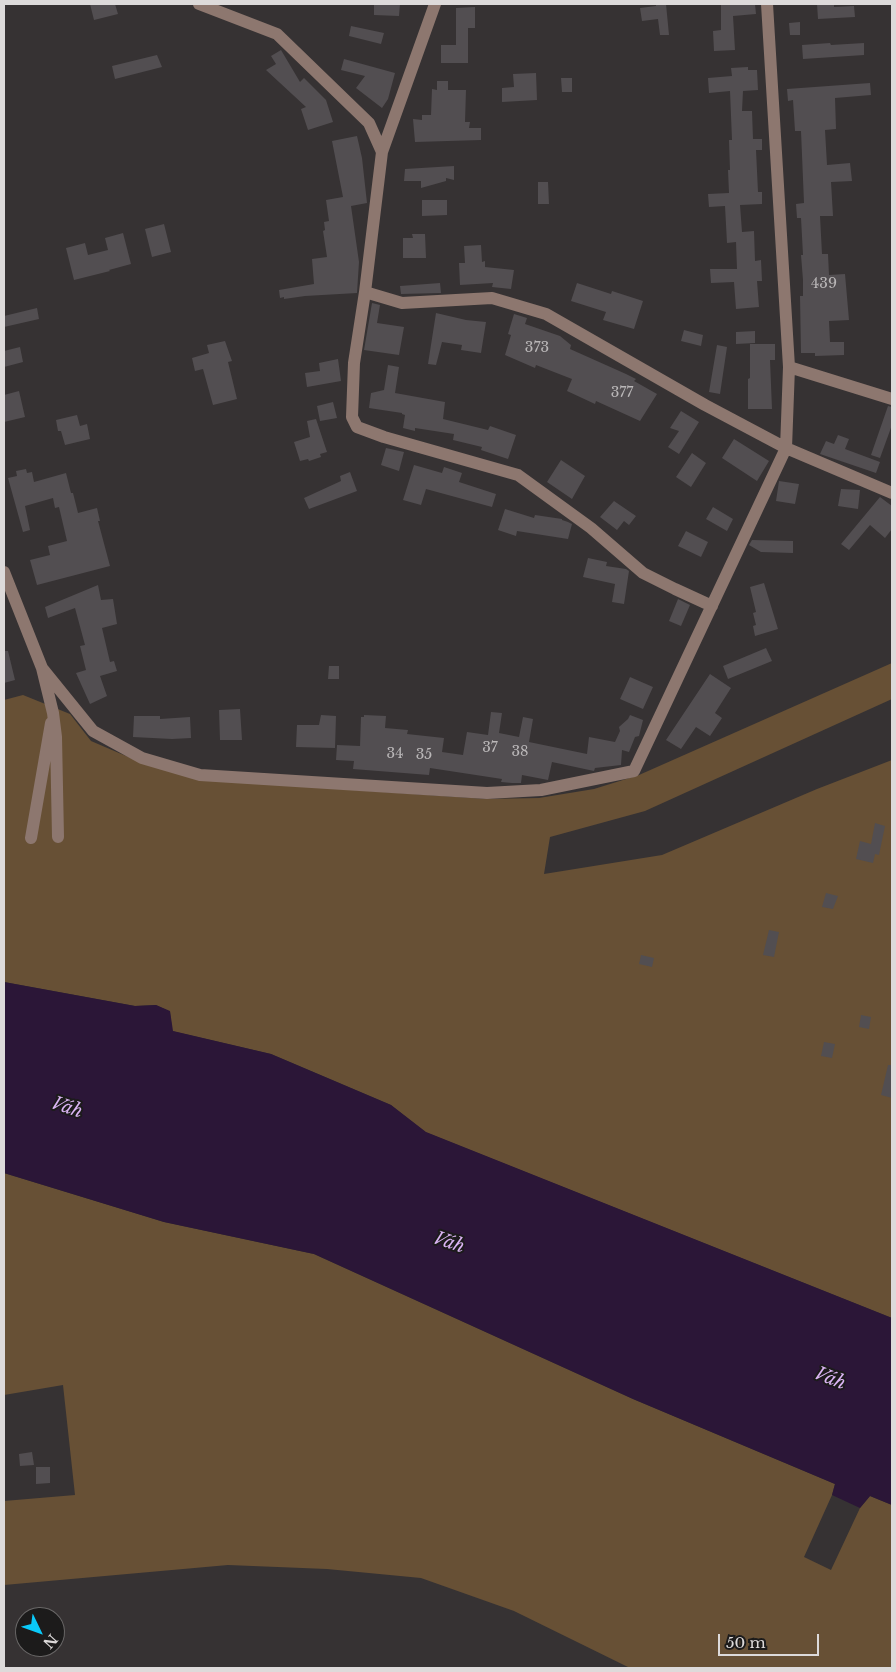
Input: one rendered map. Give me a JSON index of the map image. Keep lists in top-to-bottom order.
{
  "water": ["Váh"],
  "house_numbers": [
    "439",
    "373",
    "377",
    "37",
    "38",
    "34",
    "35"
  ],
  "scale_bar": "50 m",
  "north": "bottom right"
}
